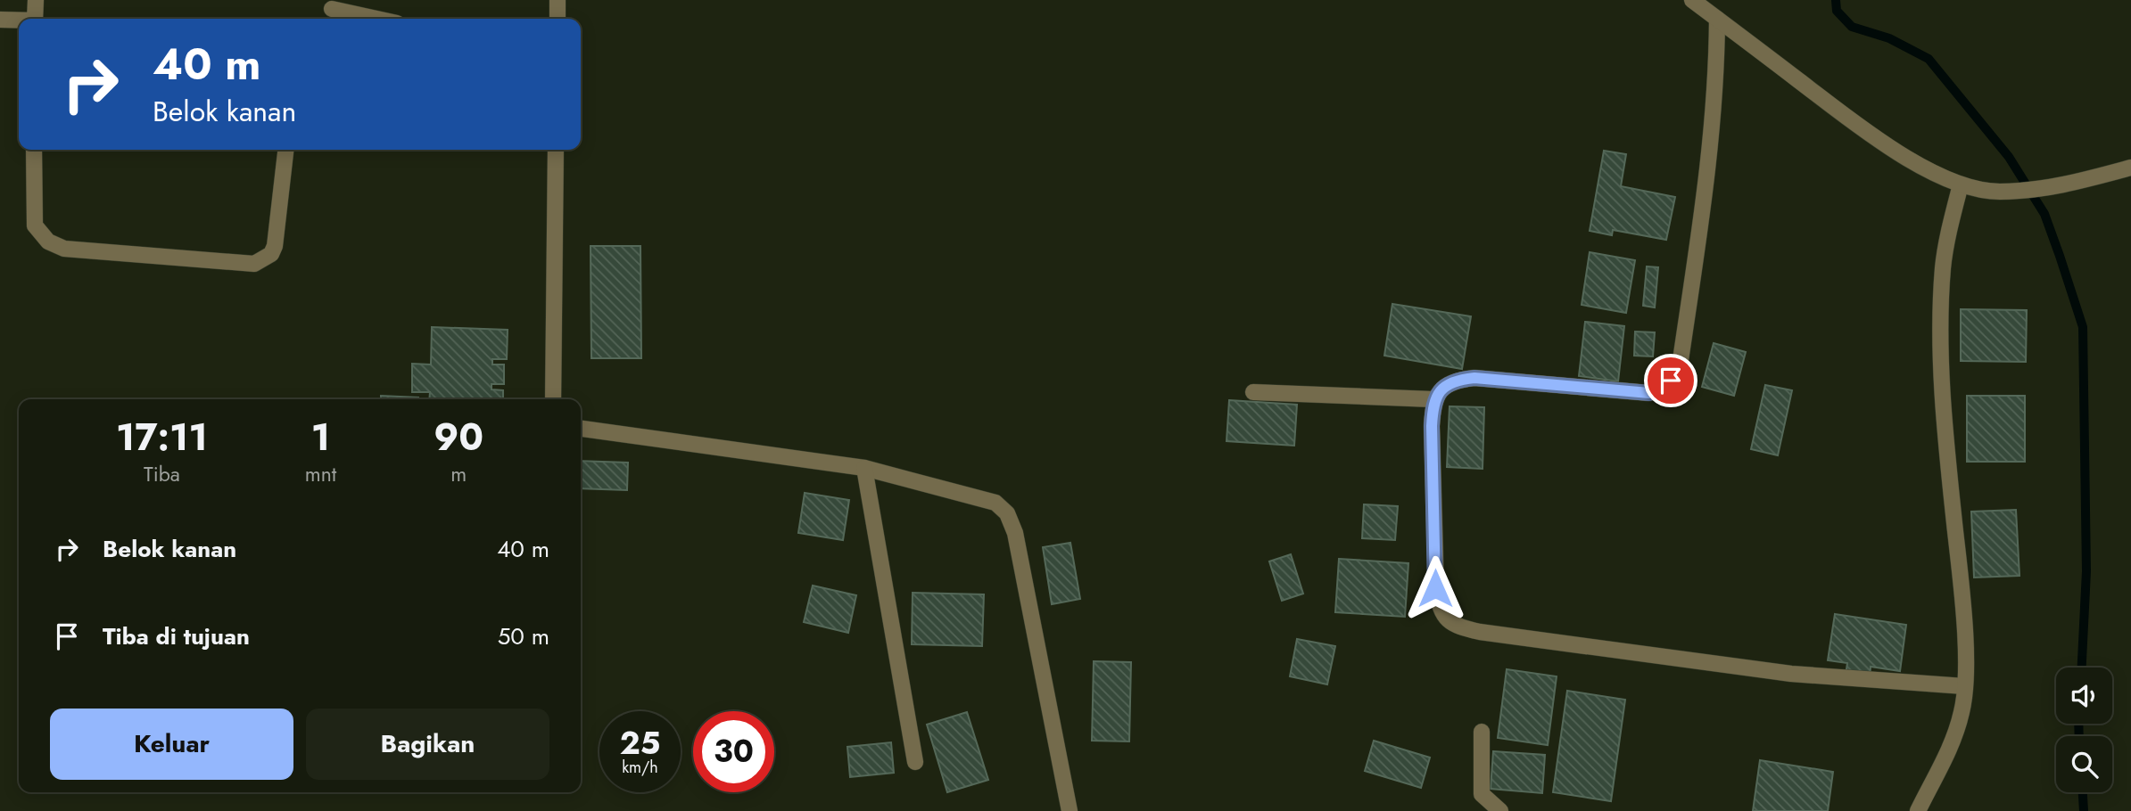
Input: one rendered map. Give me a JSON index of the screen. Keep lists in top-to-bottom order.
{
  "page": {
    "turn": ["40 m", "Belok kanan"],
    "eta": [
      "17:11",
      "Tiba",
      "1",
      "mnt",
      "90",
      "m"
    ],
    "list": [
      {
        "name": "Belok kanan",
        "value": "40 m"
      },
      {
        "name": "Tiba di tujuan",
        "value": "50 m"
      }
    ],
    "buttons": ["Keluar", "Bagikan"],
    "speed": "25 km/h",
    "limit": "30"
  }
}
